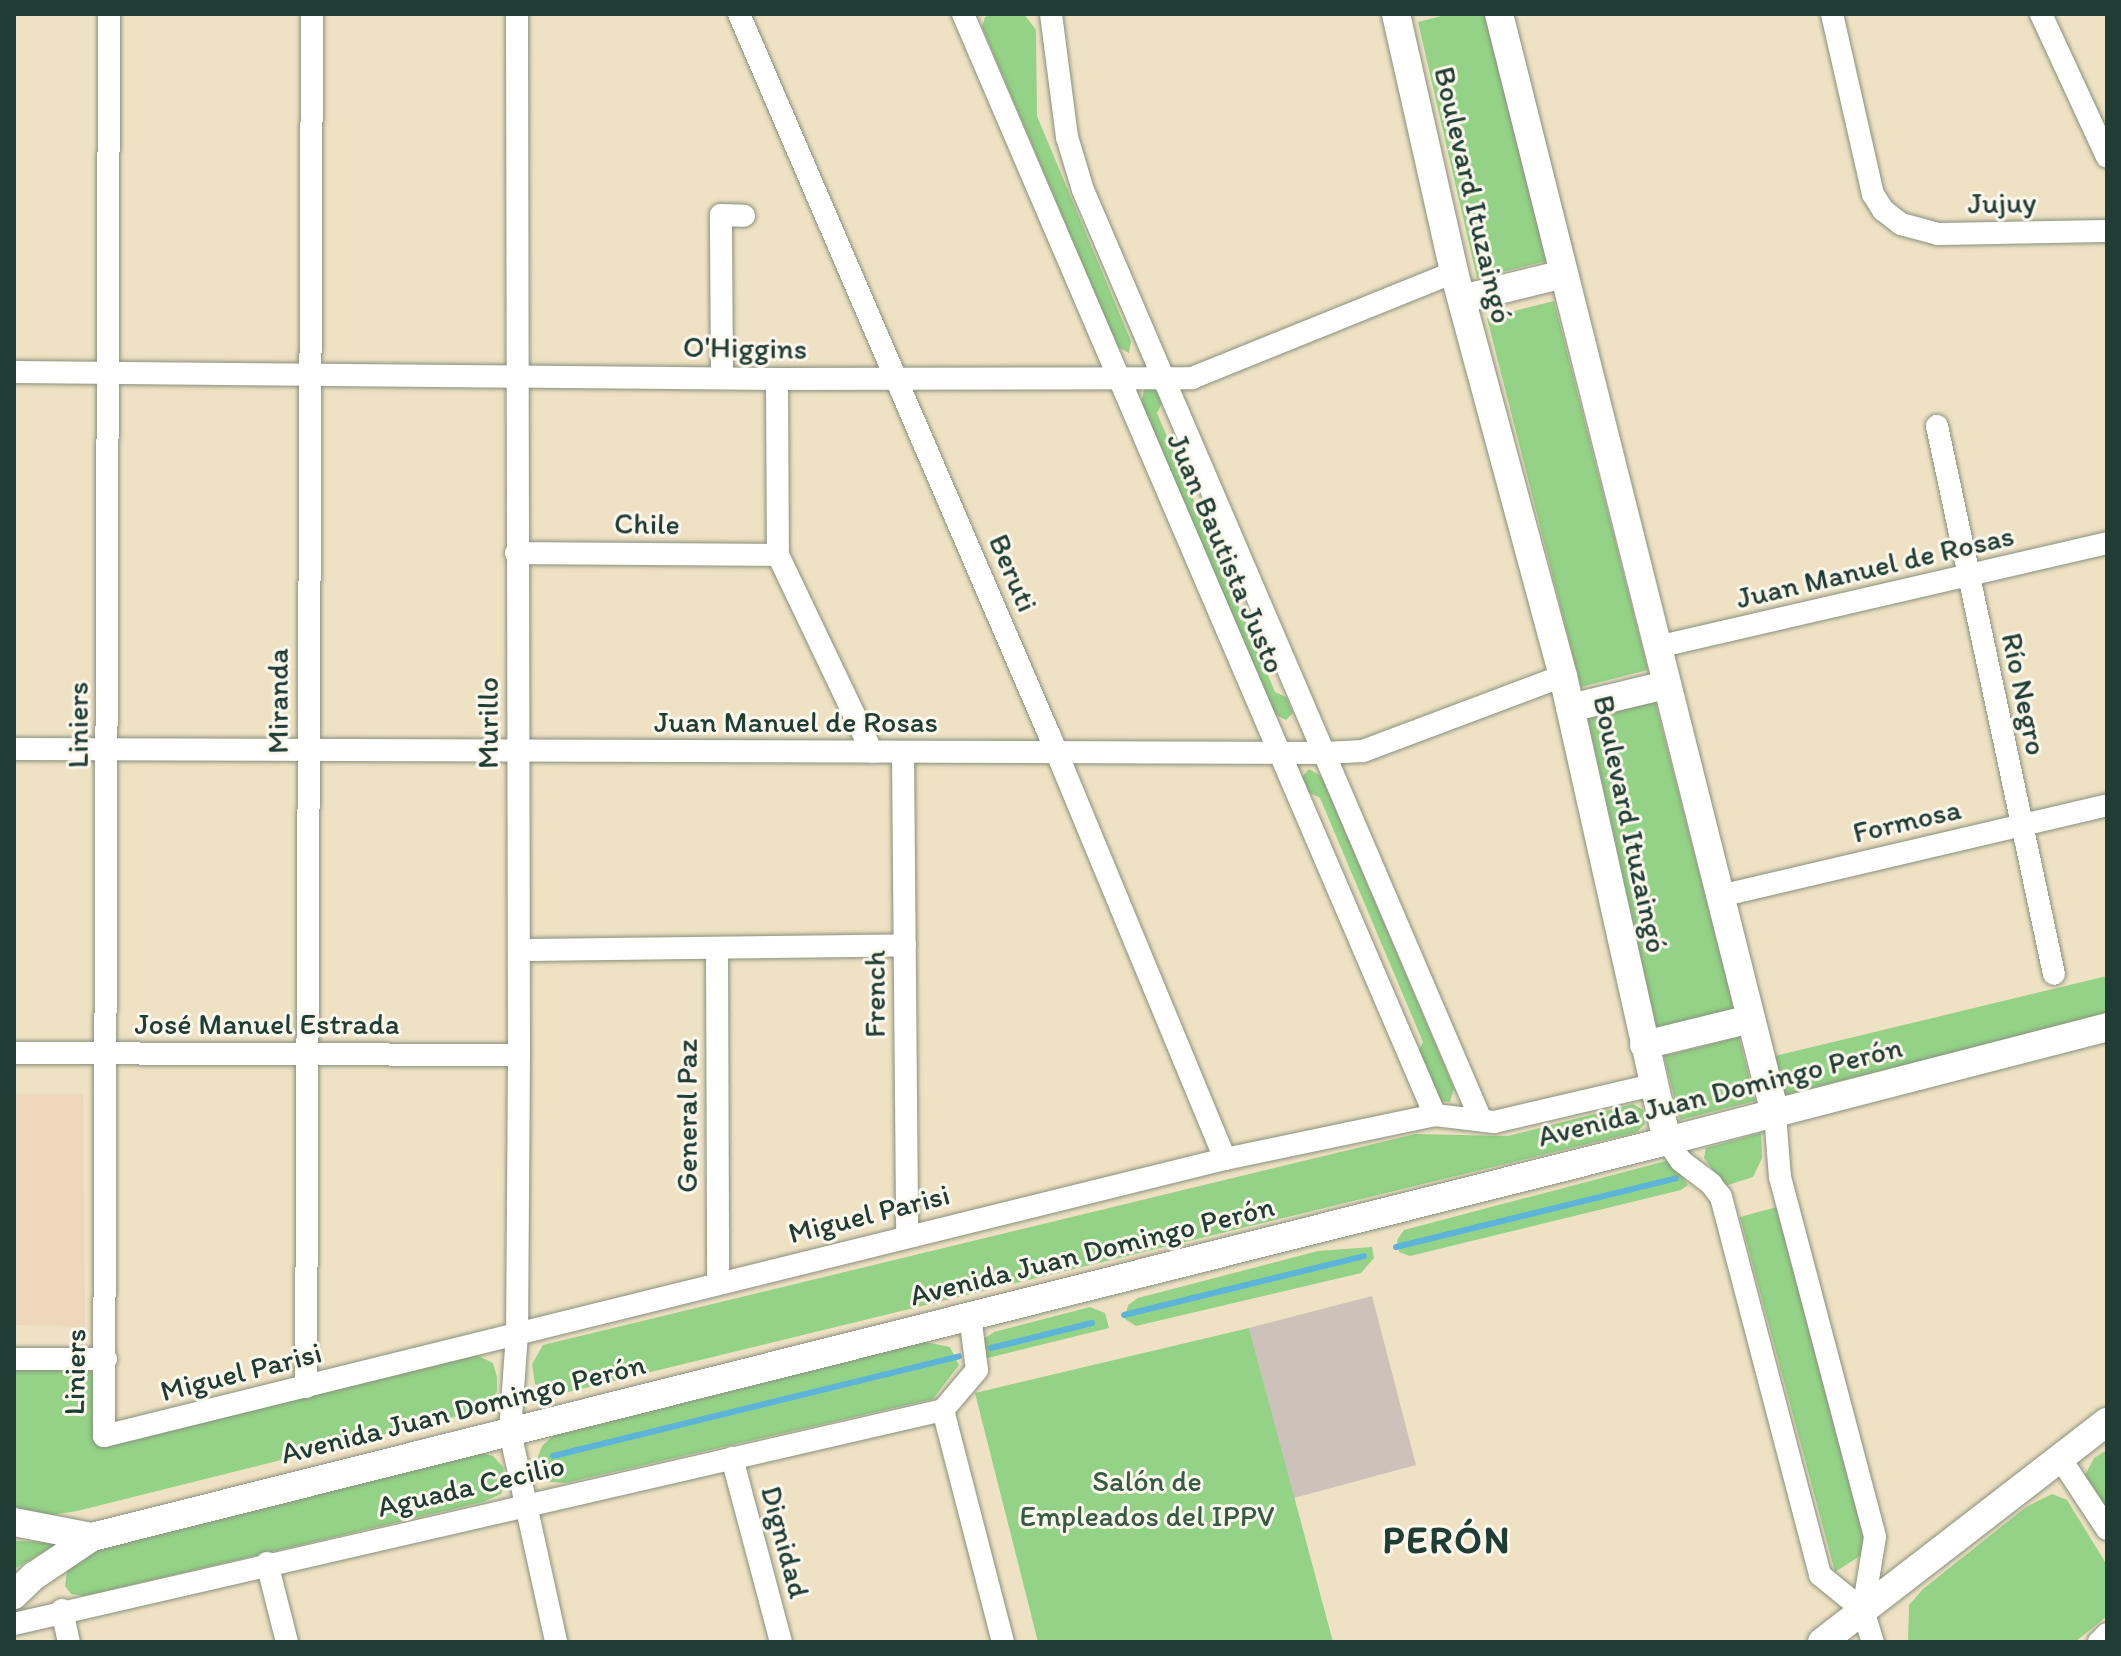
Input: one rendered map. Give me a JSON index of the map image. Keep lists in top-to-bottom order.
{
  "streets": {
    "main road": ["Boulevard Ituzaingó", "Avenida Juan Domingo Perón"],
    "street": [
      "Jujuy",
      "O'Higgins",
      "Chile",
      "Juan Bautista Justo",
      "Juan Manuel de Rosas",
      "Beruti",
      "Río Negro",
      "Miranda",
      "Murillo",
      "Liniers",
      "Formosa",
      "French",
      "José Manuel Estrada",
      "General Paz",
      "Miguel Parisi",
      "Aguada Cecilio",
      "Dignidad"
    ]
  },
  "crossings": [
    ["Boulevard Ituzaingó", "O'Higgins"],
    ["Boulevard Ituzaingó", "Juan Manuel de Rosas"],
    ["Boulevard Ituzaingó", "Avenida Juan Domingo Perón"],
    ["Boulevard Ituzaingó", "Miguel Parisi"],
    ["O'Higgins", "Juan Bautista Justo"],
    ["O'Higgins", "Beruti"],
    ["O'Higgins", "Miranda"],
    ["O'Higgins", "Murillo"],
    ["O'Higgins", "Liniers"],
    ["Chile", "Murillo"],
    ["Juan Bautista Justo", "Juan Manuel de Rosas"],
    ["Juan Bautista Justo", "Miguel Parisi"],
    ["Juan Manuel de Rosas", "Beruti"],
    ["Juan Manuel de Rosas", "Río Negro"],
    ["Juan Manuel de Rosas", "Miranda"],
    ["Juan Manuel de Rosas", "Murillo"],
    ["Juan Manuel de Rosas", "Liniers"],
    ["Juan Manuel de Rosas", "French"],
    ["Beruti", "Miguel Parisi"],
    ["Río Negro", "Formosa"],
    ["Miranda", "José Manuel Estrada"],
    ["Miranda", "Miguel Parisi"],
    ["Murillo", "José Manuel Estrada"],
    ["Murillo", "Avenida Juan Domingo Perón"],
    ["Murillo", "Miguel Parisi"],
    ["Murillo", "Aguada Cecilio"],
    ["Liniers", "José Manuel Estrada"],
    ["Liniers", "Miguel Parisi"],
    ["French", "Miguel Parisi"],
    ["General Paz", "Miguel Parisi"],
    ["Aguada Cecilio", "Dignidad"]
  ],
  "districts": ["PERÓN"],
  "parks": ["Salón de Empleados del IPPV"]
}
